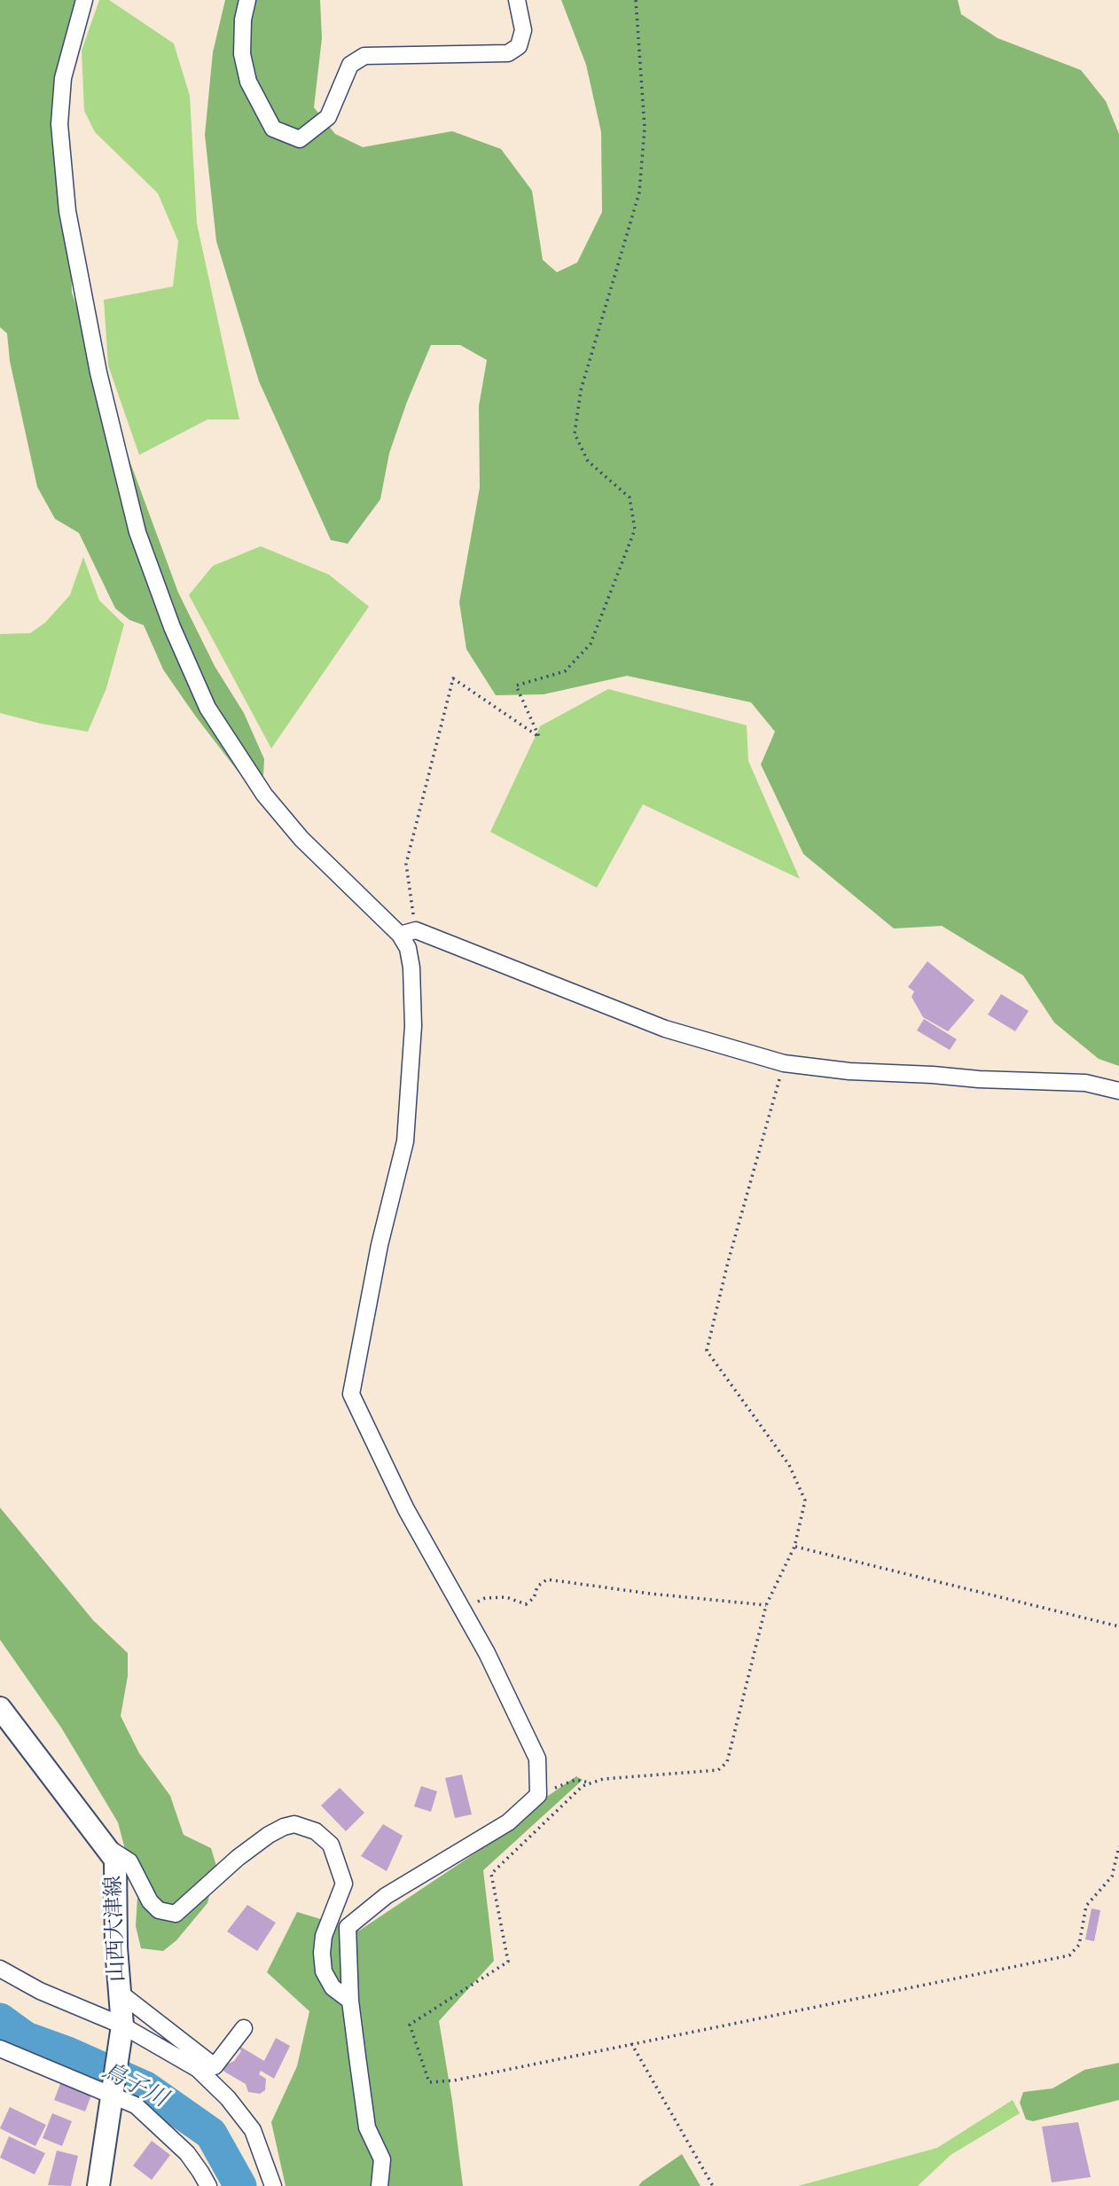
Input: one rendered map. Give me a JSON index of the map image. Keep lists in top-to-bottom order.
{
  "streets": {
    "main road": ["山西大津線"]
  },
  "water": ["鳥子川"]
}
